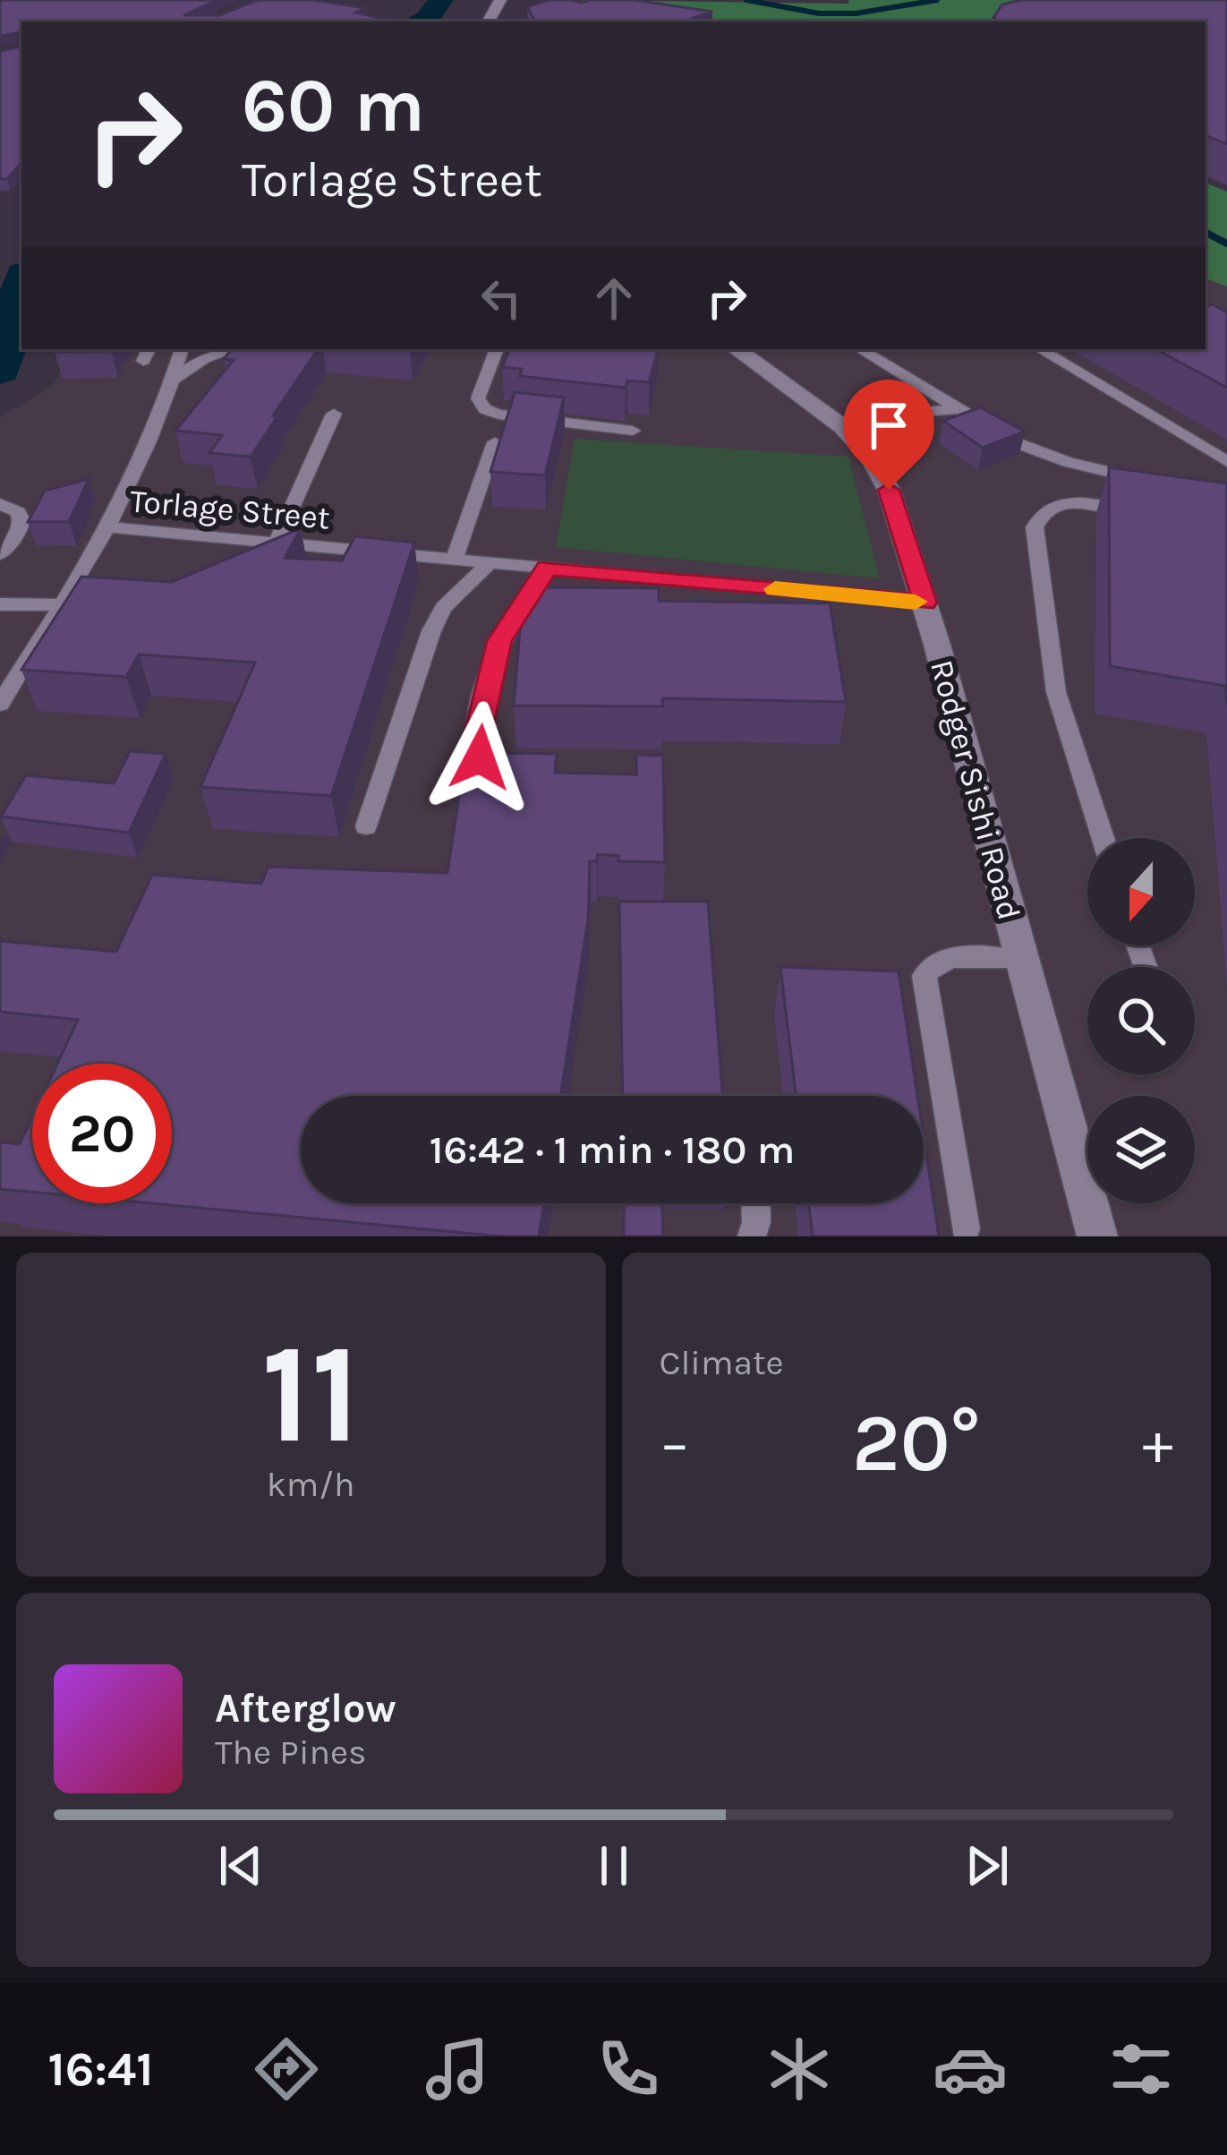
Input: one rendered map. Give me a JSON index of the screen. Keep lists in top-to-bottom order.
{
  "streets": {
    "street": ["Rodger Sishi Road"],
    "lane": ["Torlage Street"]
  },
  "crossings": [
    ["Torlage Street", "Rodger Sishi Road"]
  ],
  "north": "bottom",
  "page": {
    "turn": ["60 m", "Torlage Street"],
    "limit": "20",
    "trip": "16:42 · 1 min · 180 m",
    "tile": [
      ["11", "km/h"],
      "Climate"
    ],
    "heat": ["−", "20°", "+"],
    "song": ["Afterglow", "The Pines"],
    "tabs": "16:41"
  }
}
